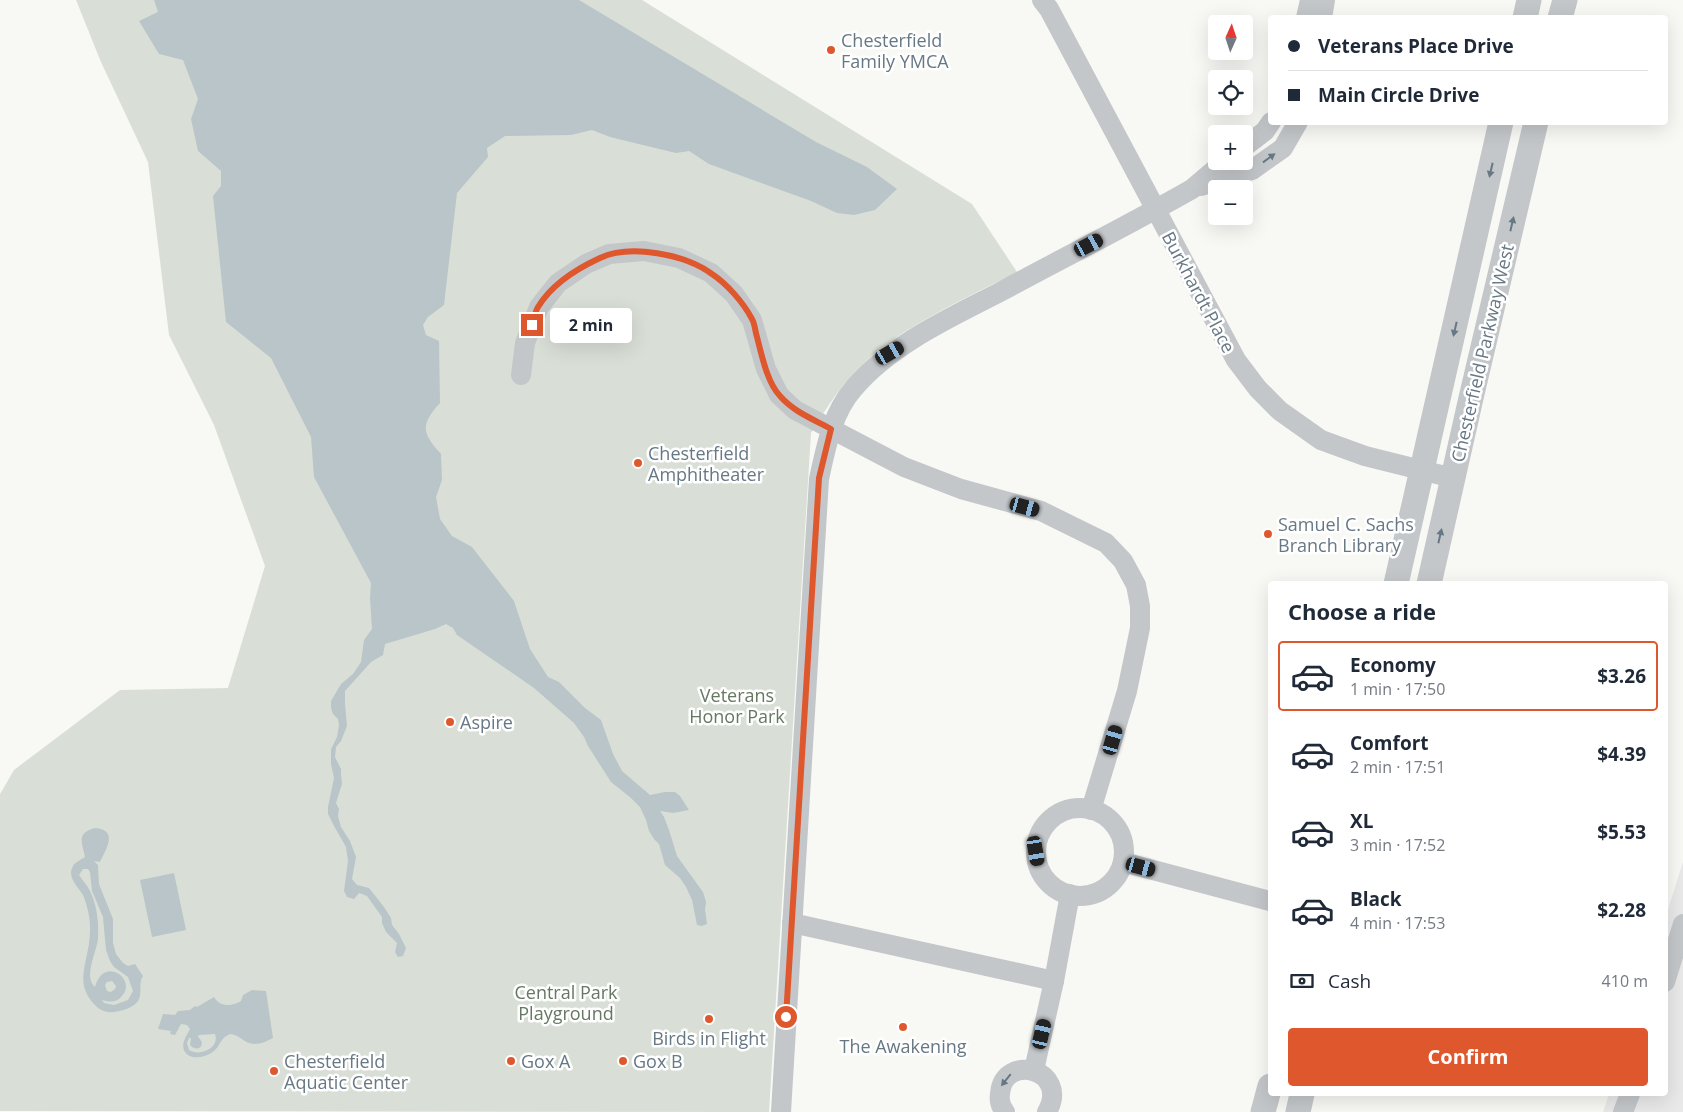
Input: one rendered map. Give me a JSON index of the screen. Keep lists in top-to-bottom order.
{
  "streets": {
    "street": ["Burkhardt Place", "Chesterfield Parkway West"]
  },
  "crossings": [
    ["Burkhardt Place", "Chesterfield Parkway West"]
  ],
  "parks": ["Veterans Honor Park", "Central Park Playground"],
  "places": [
    "Chesterfield Family YMCA",
    "Chesterfield Amphitheater",
    "Samuel C. Sachs Branch Library",
    "Aspire",
    "Birds in Flight",
    "The Awakening",
    "Gox A",
    "Gox B",
    "Chesterfield Aquatic Center"
  ],
  "north": "top",
  "page": {
    "map_buttons": ["+", "−"],
    "banner": ["Veterans Place Drive", "Main Circle Drive"],
    "bubble": "2 min",
    "heading": "Choose a ride",
    "list": [
      {
        "name": "Economy",
        "note": "1 min · 17:50",
        "value": "$3.26"
      },
      {
        "name": "Comfort",
        "note": "2 min · 17:51",
        "value": "$4.39"
      },
      {
        "name": "XL",
        "note": "3 min · 17:52",
        "value": "$5.53"
      },
      {
        "name": "Black",
        "note": "4 min · 17:53",
        "value": "$2.28"
      }
    ],
    "pay": ["Cash", "410 m"],
    "buttons": "Confirm"
  }
}
